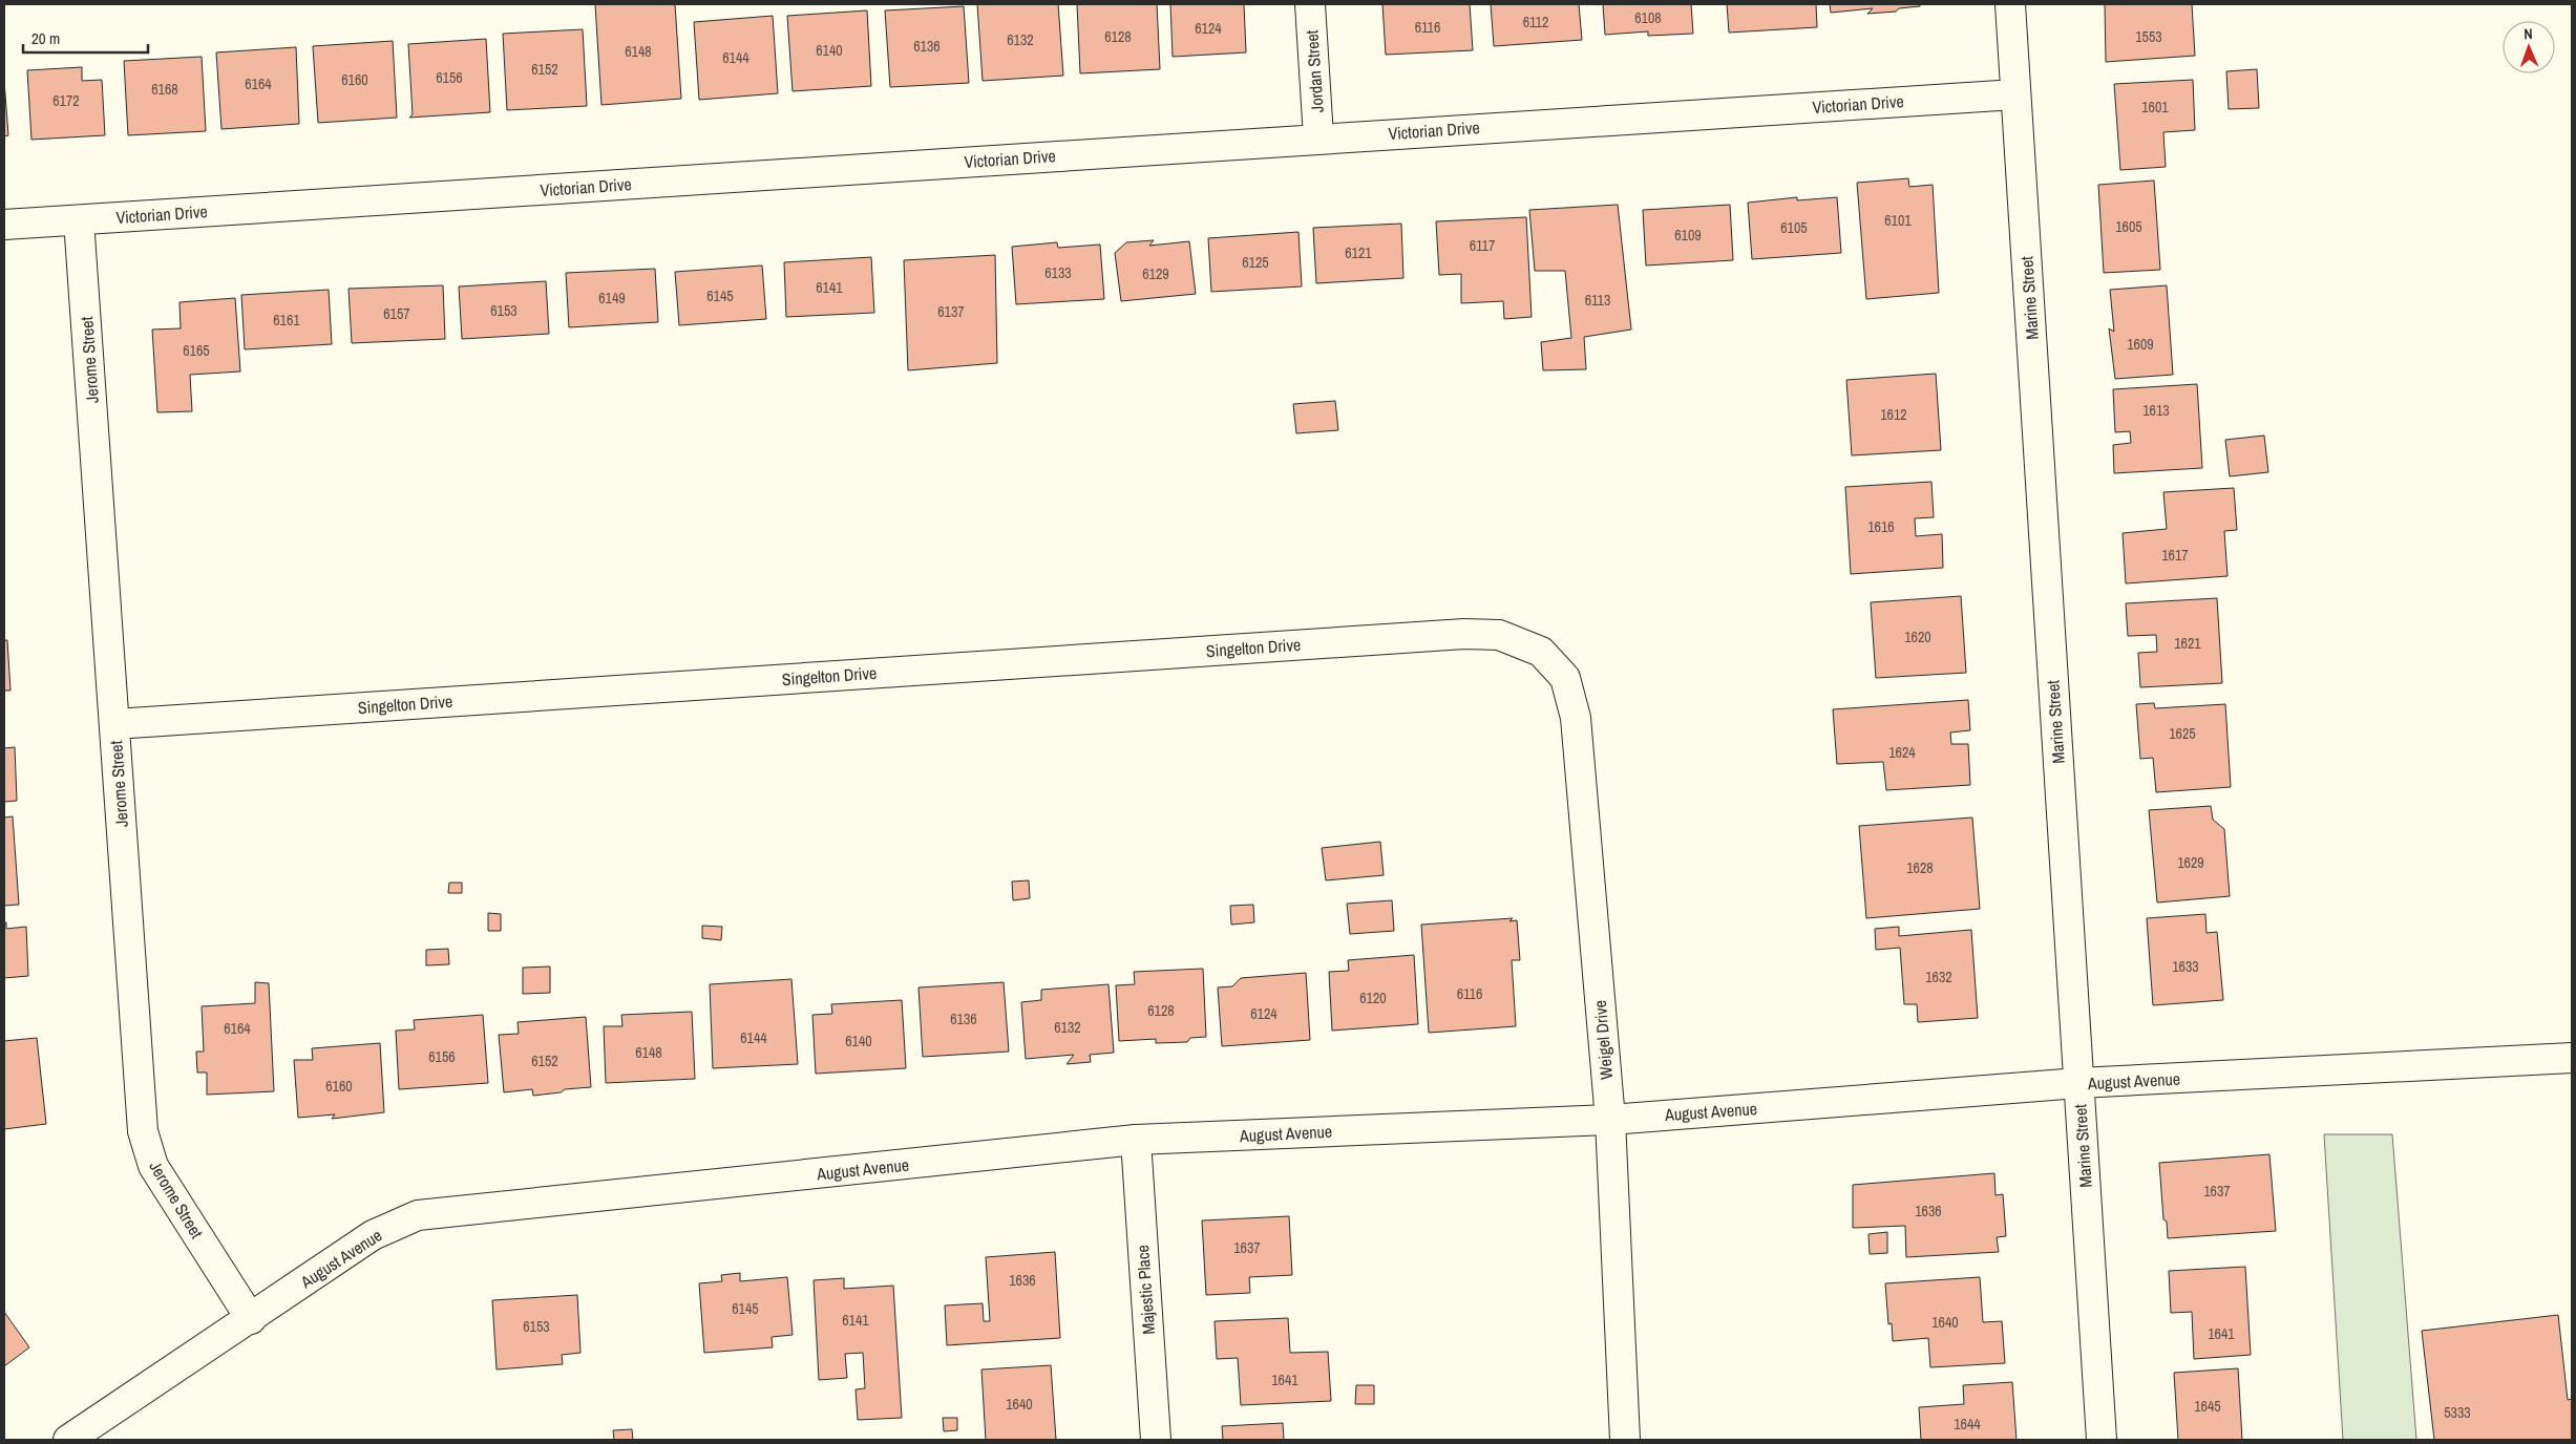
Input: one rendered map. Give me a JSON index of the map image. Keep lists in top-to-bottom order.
{
  "streets": {
    "street": [
      "Jordan Street",
      "Victorian Drive",
      "Marine Street",
      "Jerome Street",
      "Singelton Drive",
      "Weigel Drive",
      "August Avenue",
      "Majestic Place"
    ]
  },
  "crossings": [
    ["Jordan Street", "Victorian Drive"],
    ["Victorian Drive", "Marine Street"],
    ["Victorian Drive", "Jerome Street"],
    ["Marine Street", "August Avenue"],
    ["Jerome Street", "Singelton Drive"],
    ["Jerome Street", "August Avenue"],
    ["Singelton Drive", "Weigel Drive"],
    ["Weigel Drive", "August Avenue"],
    ["August Avenue", "Majestic Place"]
  ],
  "house_numbers": [
    "6108",
    "6112",
    "6116",
    "6124",
    "6128",
    "1553",
    "6132",
    "6136",
    "6140",
    "6148",
    "6144",
    "6152",
    "6156",
    "6160",
    "6164",
    "6168",
    "6172",
    "1601",
    "6101",
    "1605",
    "6105",
    "6109",
    "6117",
    "6121",
    "6125",
    "6133",
    "6129",
    "6141",
    "6145",
    "6149",
    "6113",
    "6153",
    "6137",
    "6157",
    "6161",
    "1609",
    "6165",
    "1613",
    "1612",
    "1616",
    "1617",
    "1620",
    "1621",
    "1625",
    "1624",
    "1629",
    "1628",
    "1633",
    "1632",
    "6116",
    "6120",
    "6128",
    "6124",
    "6136",
    "6132",
    "6164",
    "6144",
    "6140",
    "6148",
    "6156",
    "6152",
    "6160",
    "1637",
    "1636",
    "1637",
    "1636",
    "6145",
    "6141",
    "1640",
    "6153",
    "1641",
    "1641",
    "1640",
    "1645",
    "5333",
    "1644"
  ],
  "scale_bar": "20 m",
  "north": "top"
}
